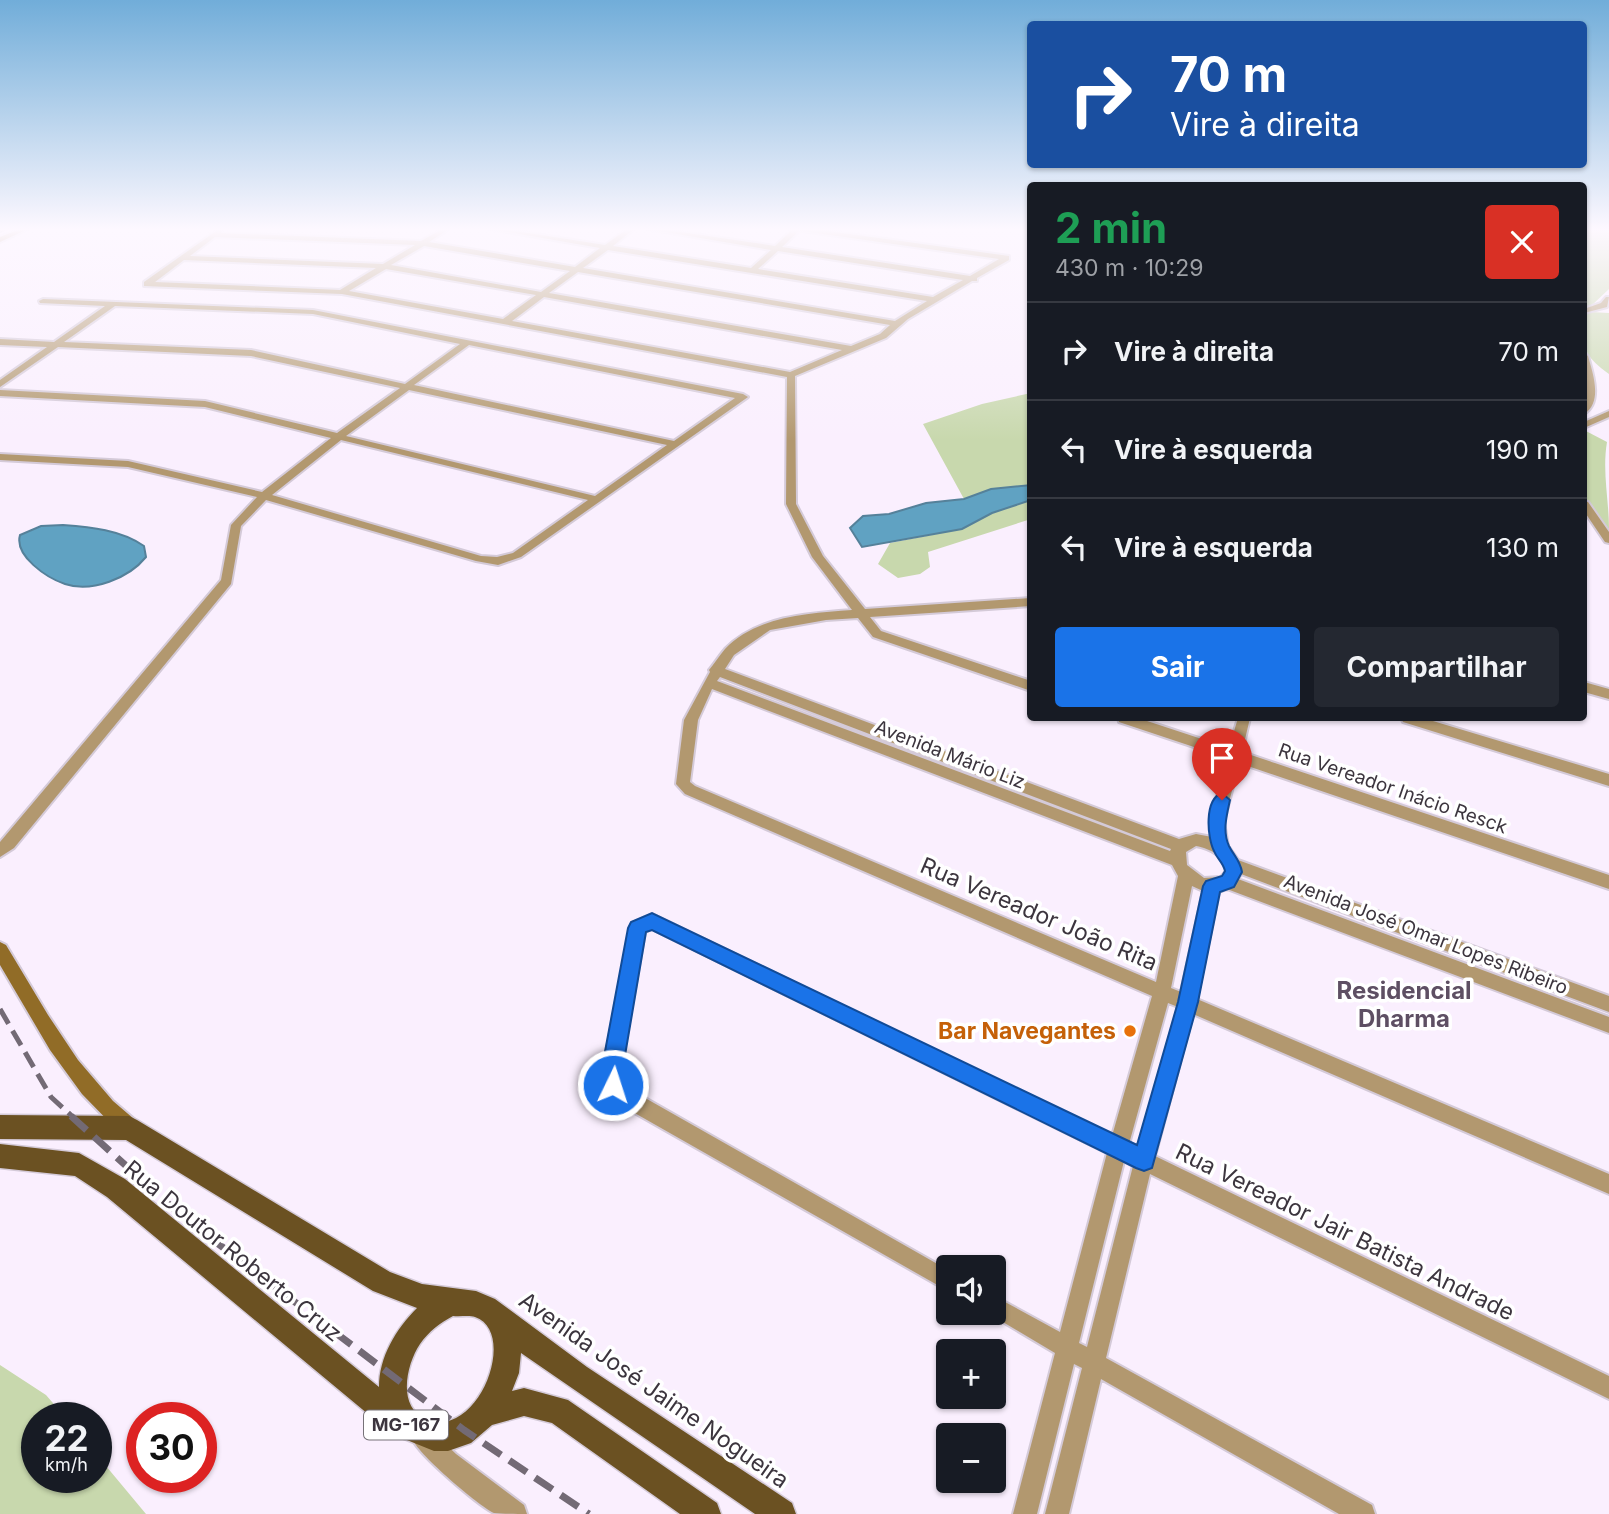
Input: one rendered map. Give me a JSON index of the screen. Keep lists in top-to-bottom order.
{
  "streets": {
    "main road": ["Rua Doutor Roberto Cruz", "Avenida José Jaime Nogueira", "MG-167"],
    "street": [
      "Avenida Mário Liz",
      "Rua Vereador Inácio Resck",
      "Rua Vereador João Rita",
      "Avenida José Omar Lopes Ribeiro",
      "Rua Vereador Jair Batista Andrade"
    ]
  },
  "crossings": [
    ["Avenida Mário Liz", "Rua Vereador João Rita"],
    ["Avenida Mário Liz", "Avenida José Omar Lopes Ribeiro"],
    ["Rua Doutor Roberto Cruz", "Avenida José Jaime Nogueira"],
    ["Rua Doutor Roberto Cruz", "MG-167"],
    ["Avenida José Jaime Nogueira", "MG-167"]
  ],
  "districts": ["Residencial Dharma"],
  "places": ["Bar Navegantes"],
  "page": {
    "turn": ["70 m", "Vire à direita"],
    "heading": ["2 min", "430 m · 10:29"],
    "list": [
      {
        "name": "Vire à direita",
        "value": "70 m"
      },
      {
        "name": "Vire à esquerda",
        "value": "190 m"
      },
      {
        "name": "Vire à esquerda",
        "value": "130 m"
      }
    ],
    "buttons": ["Sair", "Compartilhar"],
    "map_buttons": ["+", "−"],
    "speed": "22 km/h",
    "limit": "30"
  }
}
